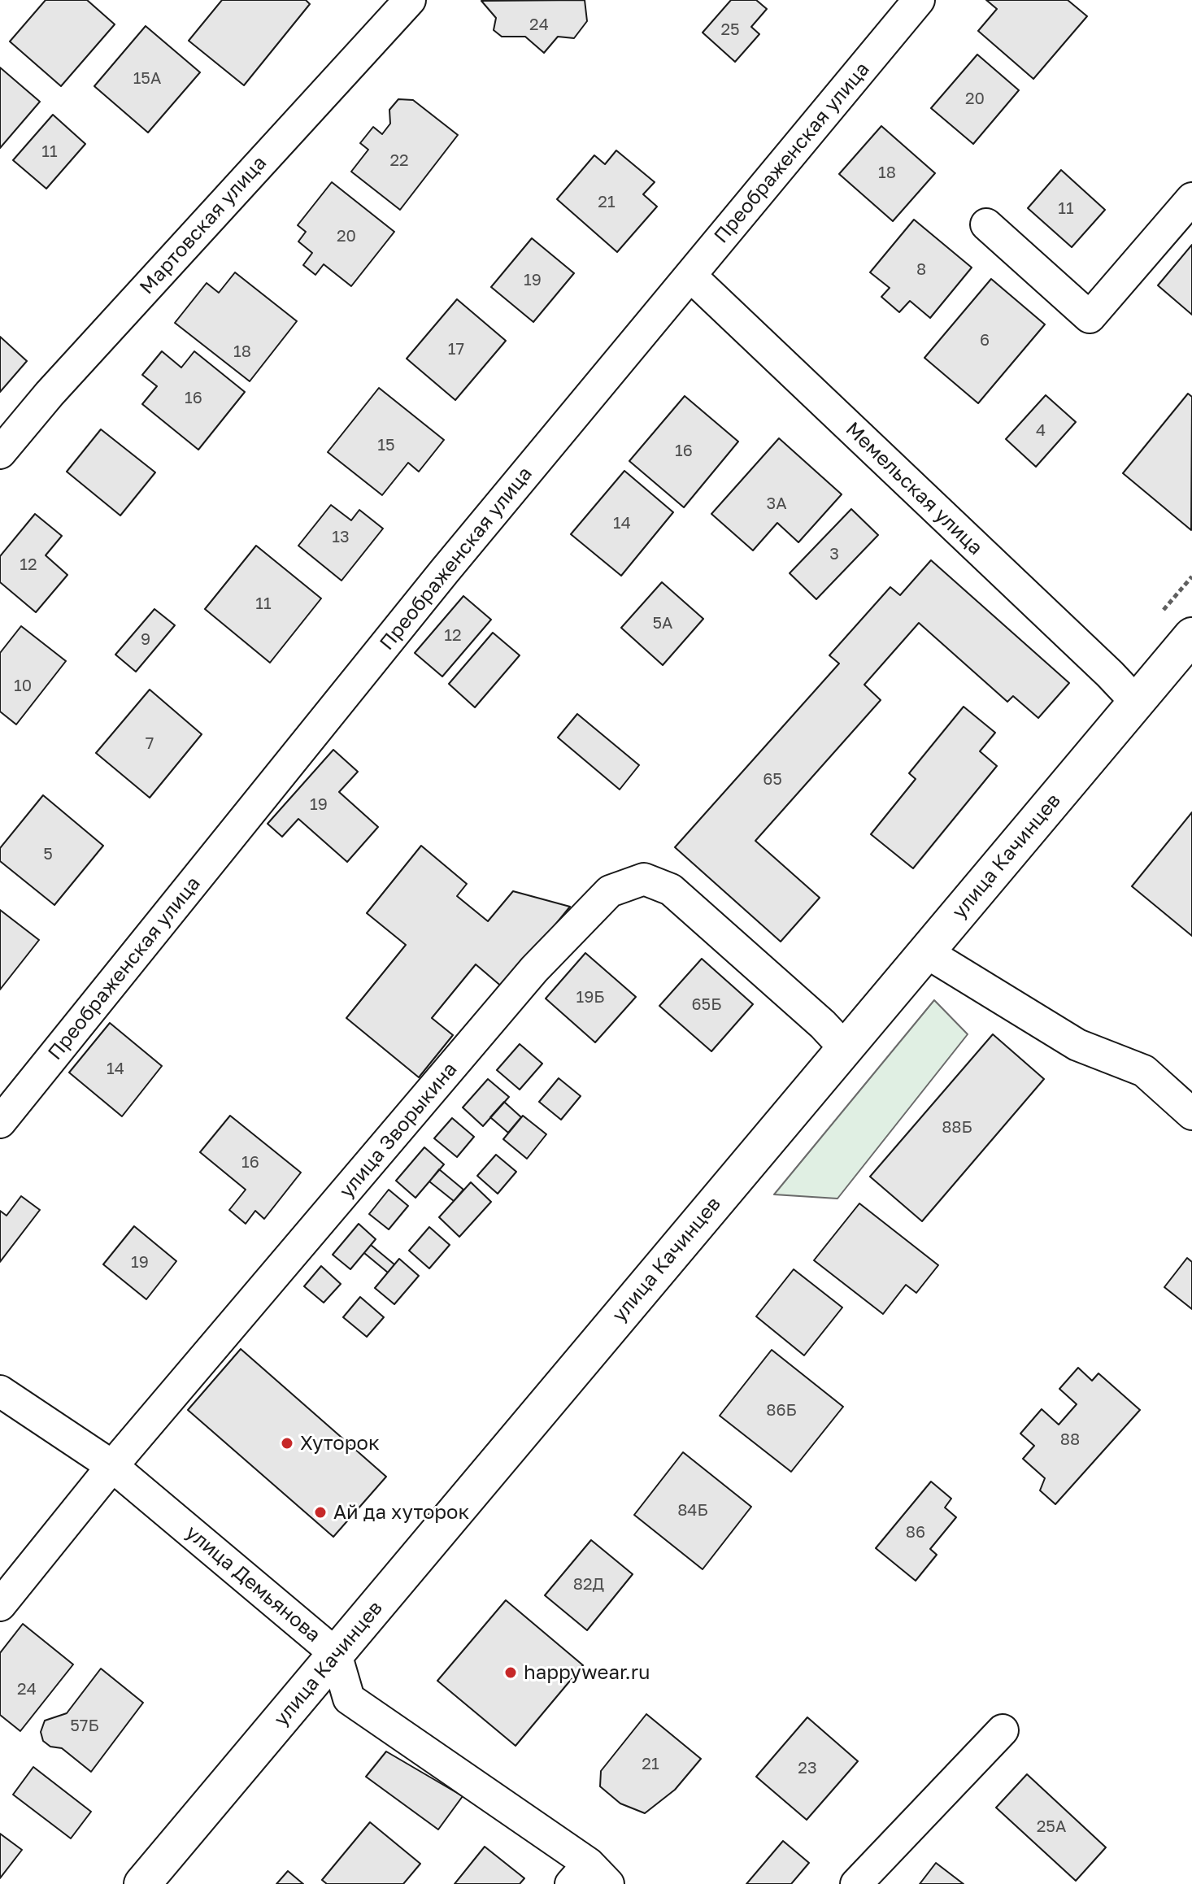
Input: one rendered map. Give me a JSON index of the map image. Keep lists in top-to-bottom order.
{
  "streets": {
    "main road": ["улица Качинцев"],
    "street": [
      "Преображенская улица",
      "Мартовская улица",
      "Мемельская улица",
      "улица Зворыкина",
      "улица Демьянова"
    ]
  },
  "crossings": [
    ["Преображенская улица", "Мемельская улица"],
    ["Мемельская улица", "улица Качинцев"],
    ["улица Качинцев", "улица Зворыкина"],
    ["улица Качинцев", "улица Демьянова"],
    ["улица Зворыкина", "улица Демьянова"]
  ],
  "places": ["Хуторок", "Ай да хуторок", "happywear.ru"],
  "house_numbers": [
    "24",
    "25",
    "15А",
    "20",
    "11",
    "22",
    "18",
    "21",
    "11",
    "20",
    "8",
    "19",
    "6",
    "17",
    "18",
    "16",
    "4",
    "15",
    "16",
    "3А",
    "14",
    "13",
    "3",
    "12",
    "11",
    "5А",
    "12",
    "9",
    "10",
    "7",
    "65",
    "19",
    "5",
    "19Б",
    "65Б",
    "14",
    "88Б",
    "16",
    "19",
    "86Б",
    "88",
    "84Б",
    "86",
    "82Д",
    "24",
    "57Б",
    "21",
    "23",
    "25А"
  ]
}
